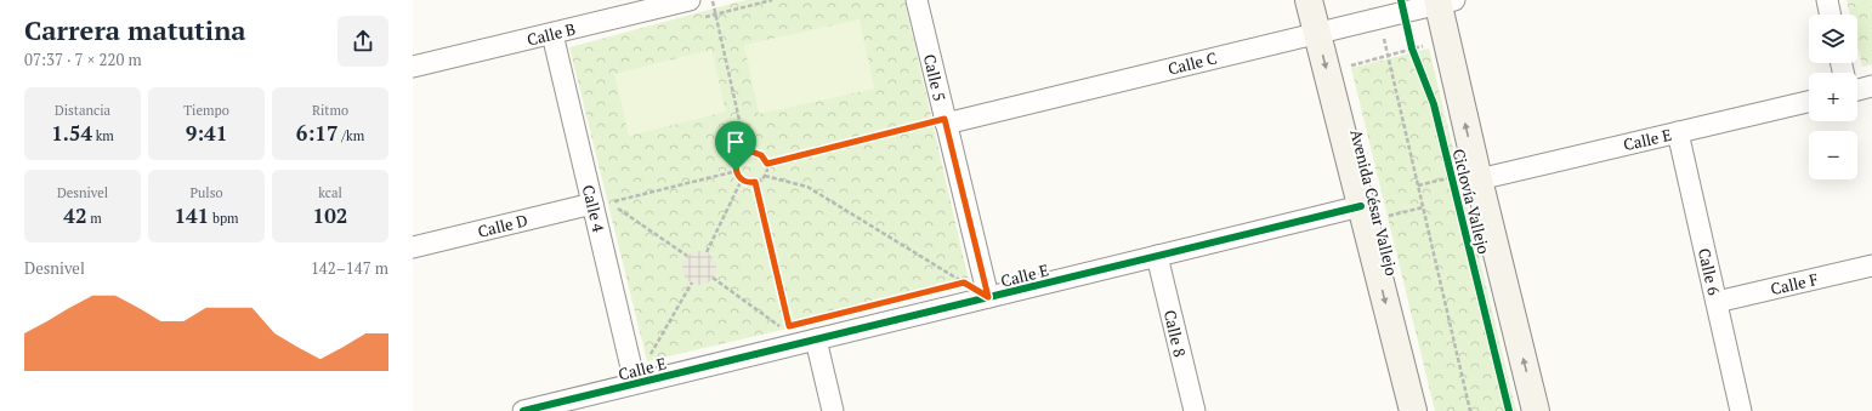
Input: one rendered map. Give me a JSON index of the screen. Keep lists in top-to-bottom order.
{
  "streets": {
    "main road": ["Avenida César Vallejo"],
    "street": [
      "Calle B",
      "Calle C",
      "Calle 5",
      "Calle E",
      "Calle 4",
      "Calle D",
      "Calle 6",
      "Calle F",
      "Calle 8"
    ],
    "cycle path": ["Ciclovía Vallejo"]
  },
  "crossings": [
    ["Calle B", "Calle 4"],
    ["Calle C", "Calle 5"],
    ["Calle C", "Avenida César Vallejo"],
    ["Calle 5", "Calle E"],
    ["Calle E", "Avenida César Vallejo"],
    ["Calle E", "Calle 4"],
    ["Calle E", "Calle 6"],
    ["Calle E", "Calle 8"],
    ["Calle 4", "Calle D"],
    ["Calle 6", "Calle F"]
  ],
  "page": {
    "heading": ["Carrera matutina", "07:37 · 7 × 220 m"],
    "map_buttons": ["+", "−"],
    "stats": [
      ["Distancia", "1.54 km"],
      ["Tiempo", "9:41"],
      ["Ritmo", "6:17 /km"],
      ["Desnivel", "42 m"],
      ["Pulso", "141 bpm"],
      ["kcal", "102"]
    ],
    "chart": ["Desnivel", "142–147 m"]
  }
}
